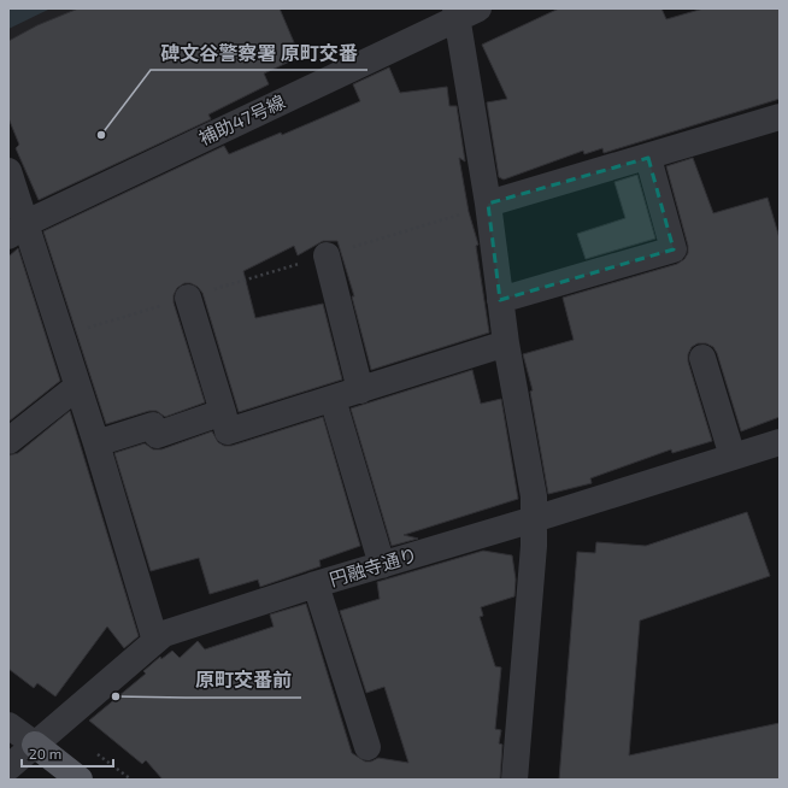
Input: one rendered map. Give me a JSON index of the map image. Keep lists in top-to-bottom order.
{
  "streets": {
    "street": ["補助47号線", "円融寺通り"]
  },
  "places": ["碑文谷警察署 原町交番", "原町交番前"],
  "scale_bar": "20 m"
}
